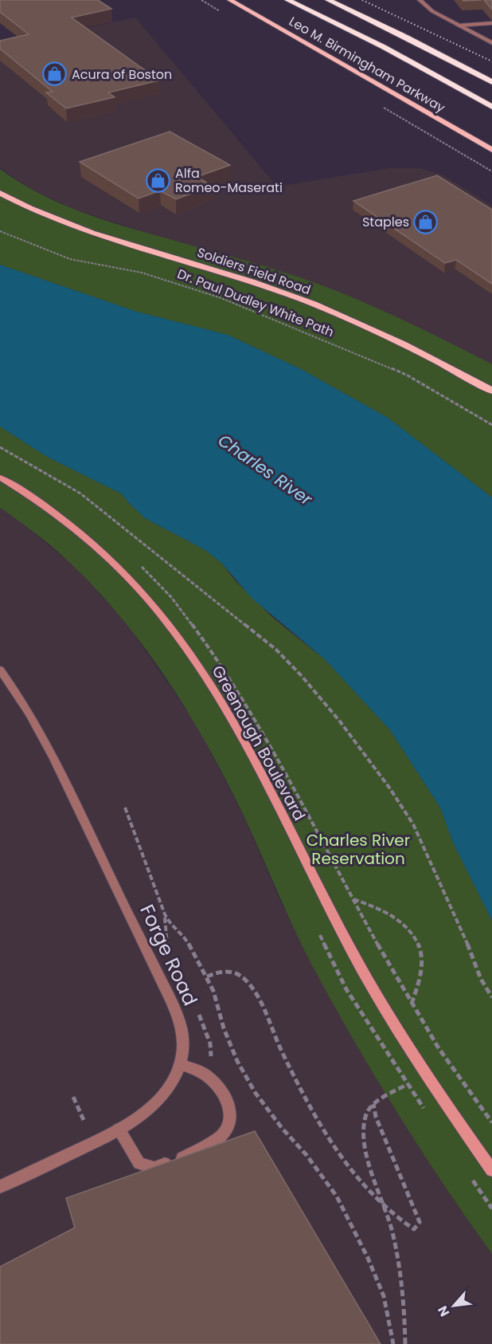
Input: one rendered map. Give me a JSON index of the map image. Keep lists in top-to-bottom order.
{
  "streets": {
    "main road": ["Leo M. Birmingham Parkway", "Soldiers Field Road"],
    "street": ["Greenough Boulevard", "Forge Road"],
    "path": ["Dr. Paul Dudley White Path"]
  },
  "water": ["Charles River"],
  "parks": ["Charles River Reservation"],
  "places": {
    "shop": ["Acura of Boston", "Alfa Romeo-Maserati", "Staples"]
  },
  "north": "bottom left"
}
